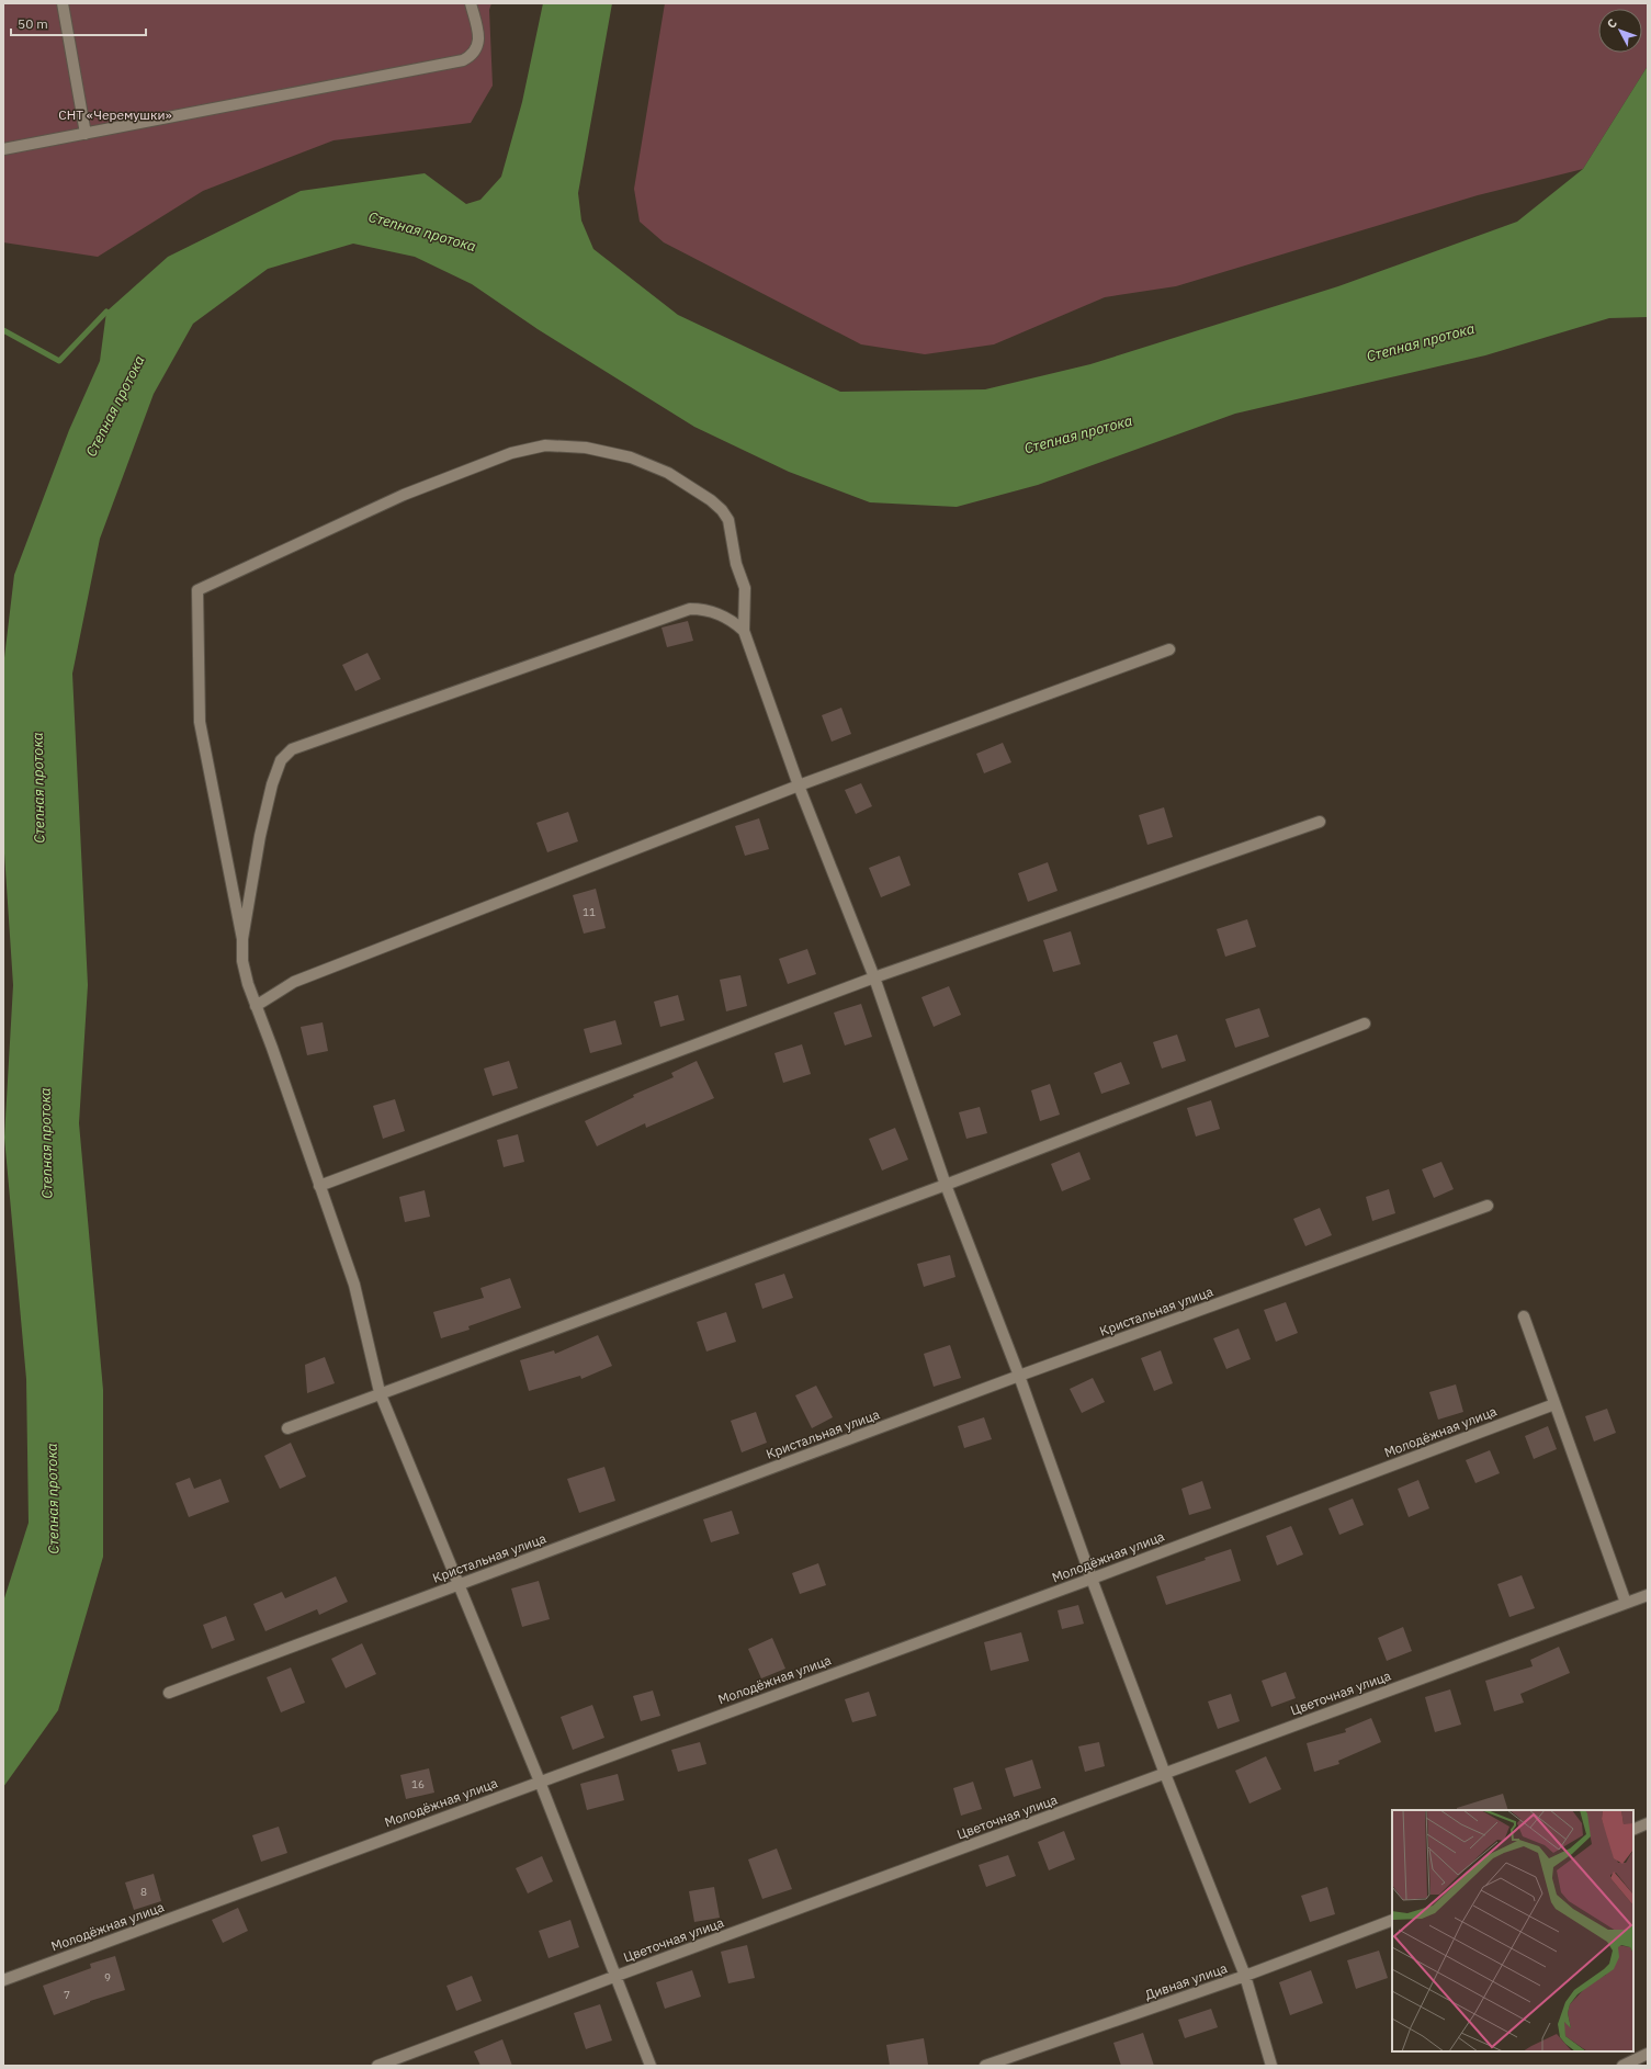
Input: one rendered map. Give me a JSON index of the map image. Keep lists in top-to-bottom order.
{
  "streets": {
    "street": [
      "Кристальная улица",
      "Молодёжная улица",
      "Цветочная улица",
      "Дивная улица"
    ]
  },
  "water": ["Степная протока"],
  "parks": ["СНТ «Черемушки»"],
  "house_numbers": [
    "11",
    "16",
    "8",
    "9",
    "7"
  ],
  "scale_bar": "50 m",
  "north": "top left"
}
